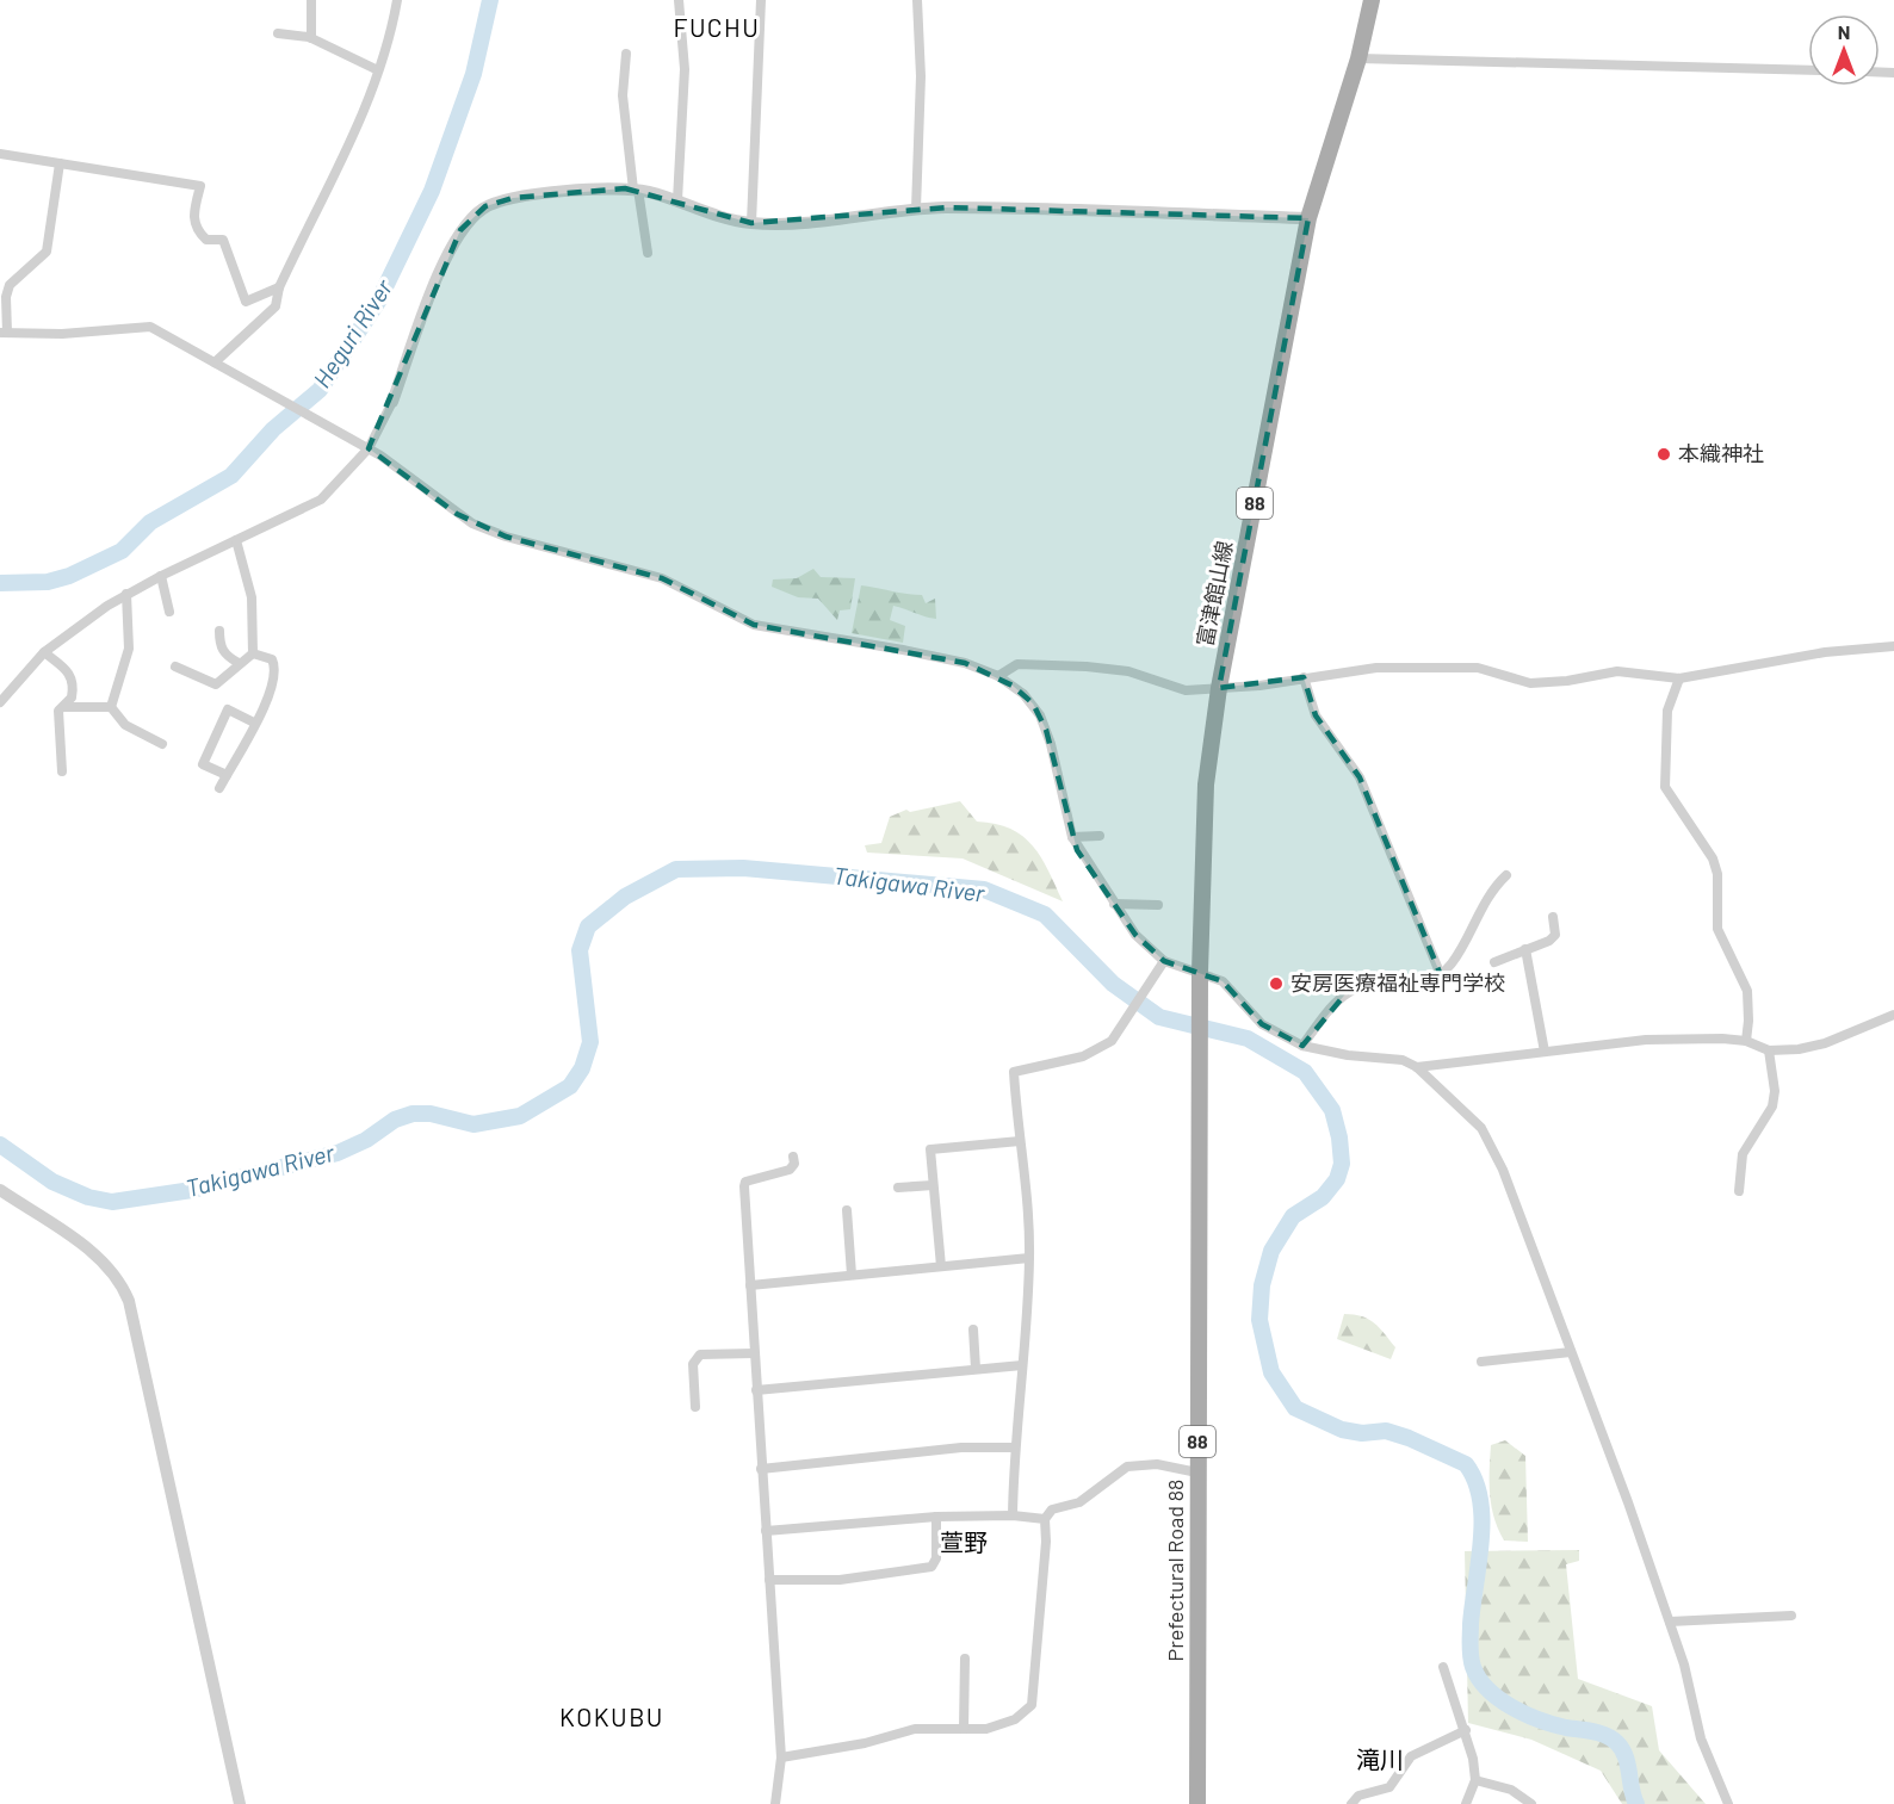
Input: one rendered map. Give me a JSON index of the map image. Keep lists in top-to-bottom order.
{
  "streets": {
    "main road": ["88", "富津館山線", "Prefectural Road 88"]
  },
  "crossings": [
    ["富津館山線", "Prefectural Road 88"]
  ],
  "districts": [
    "FUCHU",
    "萱野",
    "KOKUBU",
    "滝川"
  ],
  "water": ["Heguri River", "Takigawa River"],
  "places": ["本織神社", "安房医療福祉専門学校"],
  "north": "top"
}
